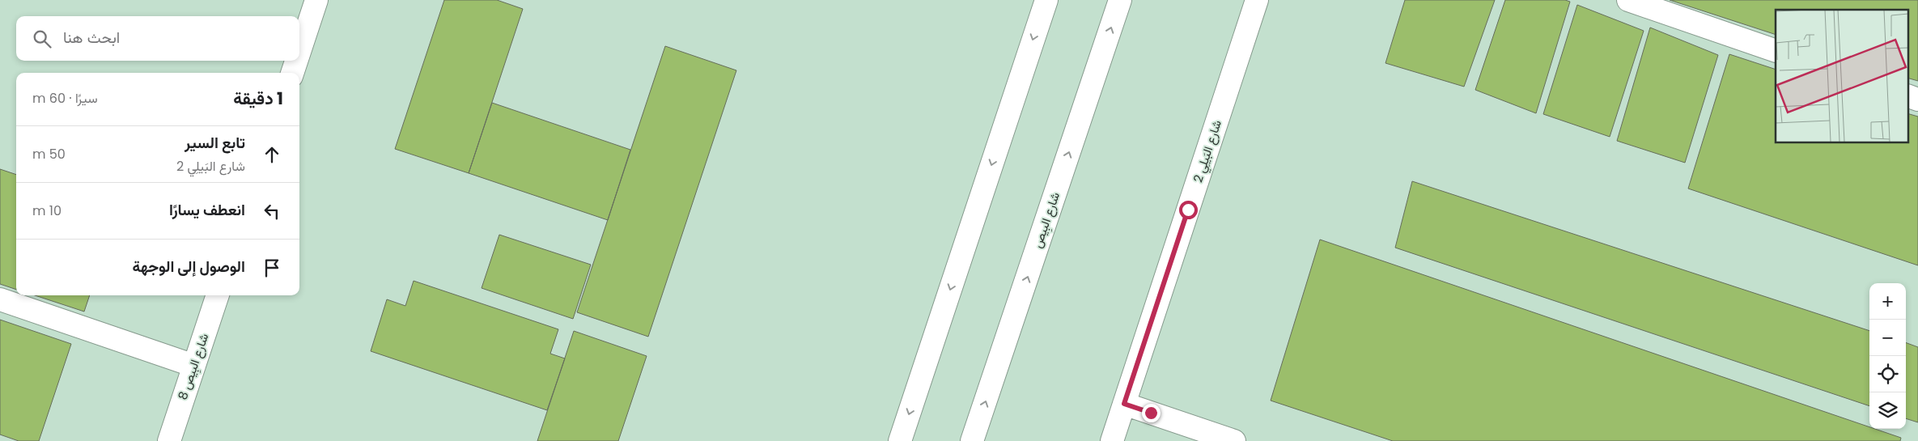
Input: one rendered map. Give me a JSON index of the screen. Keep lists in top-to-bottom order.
{
  "streets": {
    "street": ["شارع البَيلِي 2", "شارع البِيص", "شارع البِيص 8"]
  },
  "page": {
    "search": "ابحث هنا",
    "heading": ["1 دقيقة", "سيرًا · 60 m"],
    "list": [
      ["تابع السير", "شارع البَيلِي 2", "50 m"],
      ["انعطف يسارًا", "10 m"],
      "الوصول إلى الوجهة"
    ],
    "map_buttons": ["+", "−"]
  }
}
